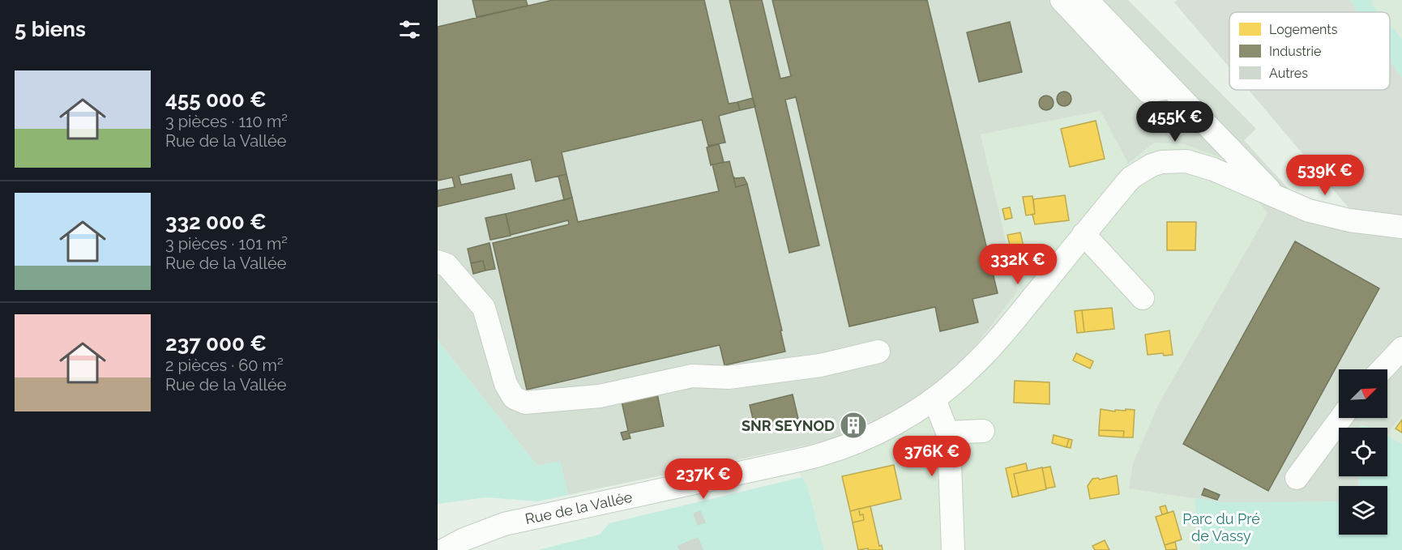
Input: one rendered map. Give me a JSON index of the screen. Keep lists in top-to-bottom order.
{
  "streets": {
    "street": ["Rue de la Vallée"]
  },
  "parks": ["Parc du Pré de Vassy"],
  "places": {
    "building": ["SNR SEYNOD"]
  },
  "legend": ["Logements", "Industrie", "Autres"],
  "north": "top right",
  "page": {
    "heading": "5 biens",
    "list": [
      {
        "name": "455 000 €",
        "note": "3 pièces · 110 m² · Rue de la Vallée"
      },
      {
        "name": "332 000 €",
        "note": "3 pièces · 101 m² · Rue de la Vallée"
      },
      {
        "name": "237 000 €",
        "note": "2 pièces · 60 m² · Rue de la Vallée"
      }
    ],
    "price": [
      "455K €",
      "539K €",
      "332K €",
      "376K €",
      "237K €"
    ]
  }
}
